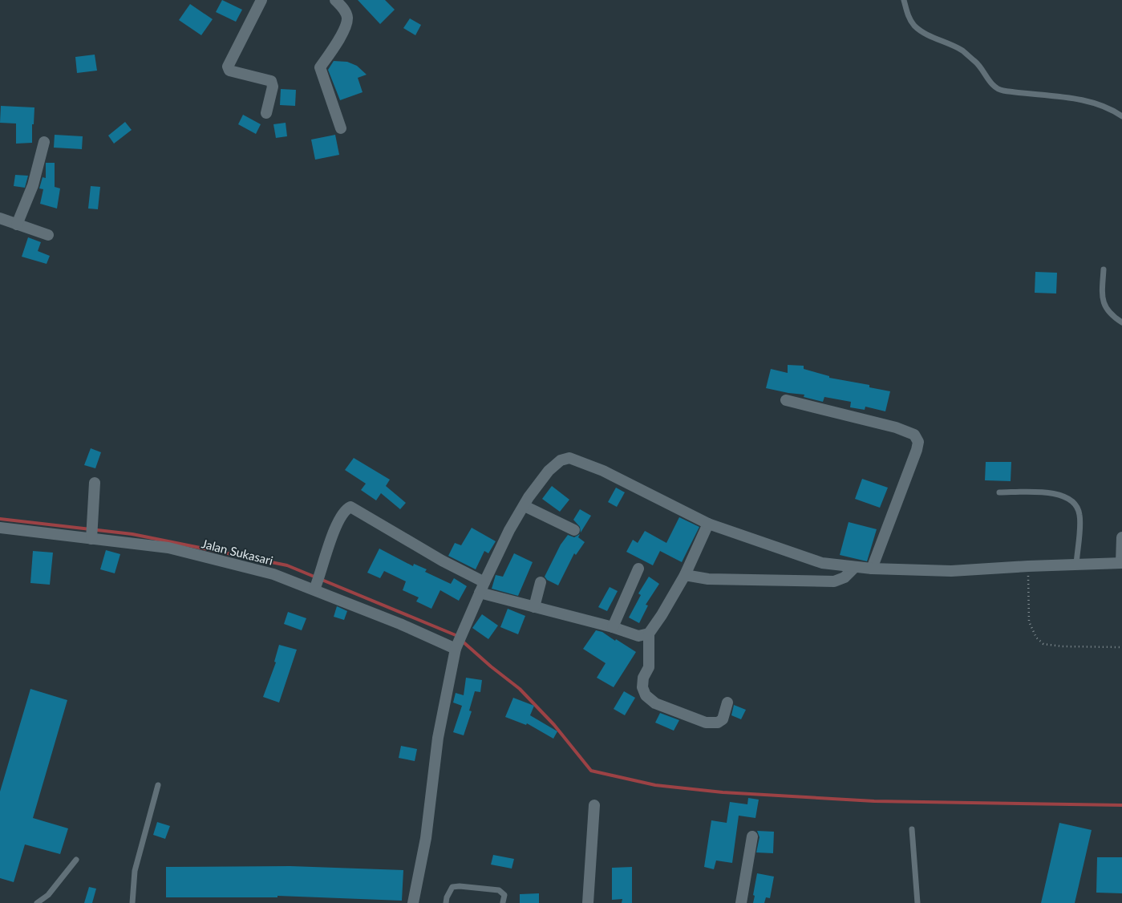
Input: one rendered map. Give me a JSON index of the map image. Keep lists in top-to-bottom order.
{
  "streets": {
    "street": ["Jalan Sukasari"]
  }
}
